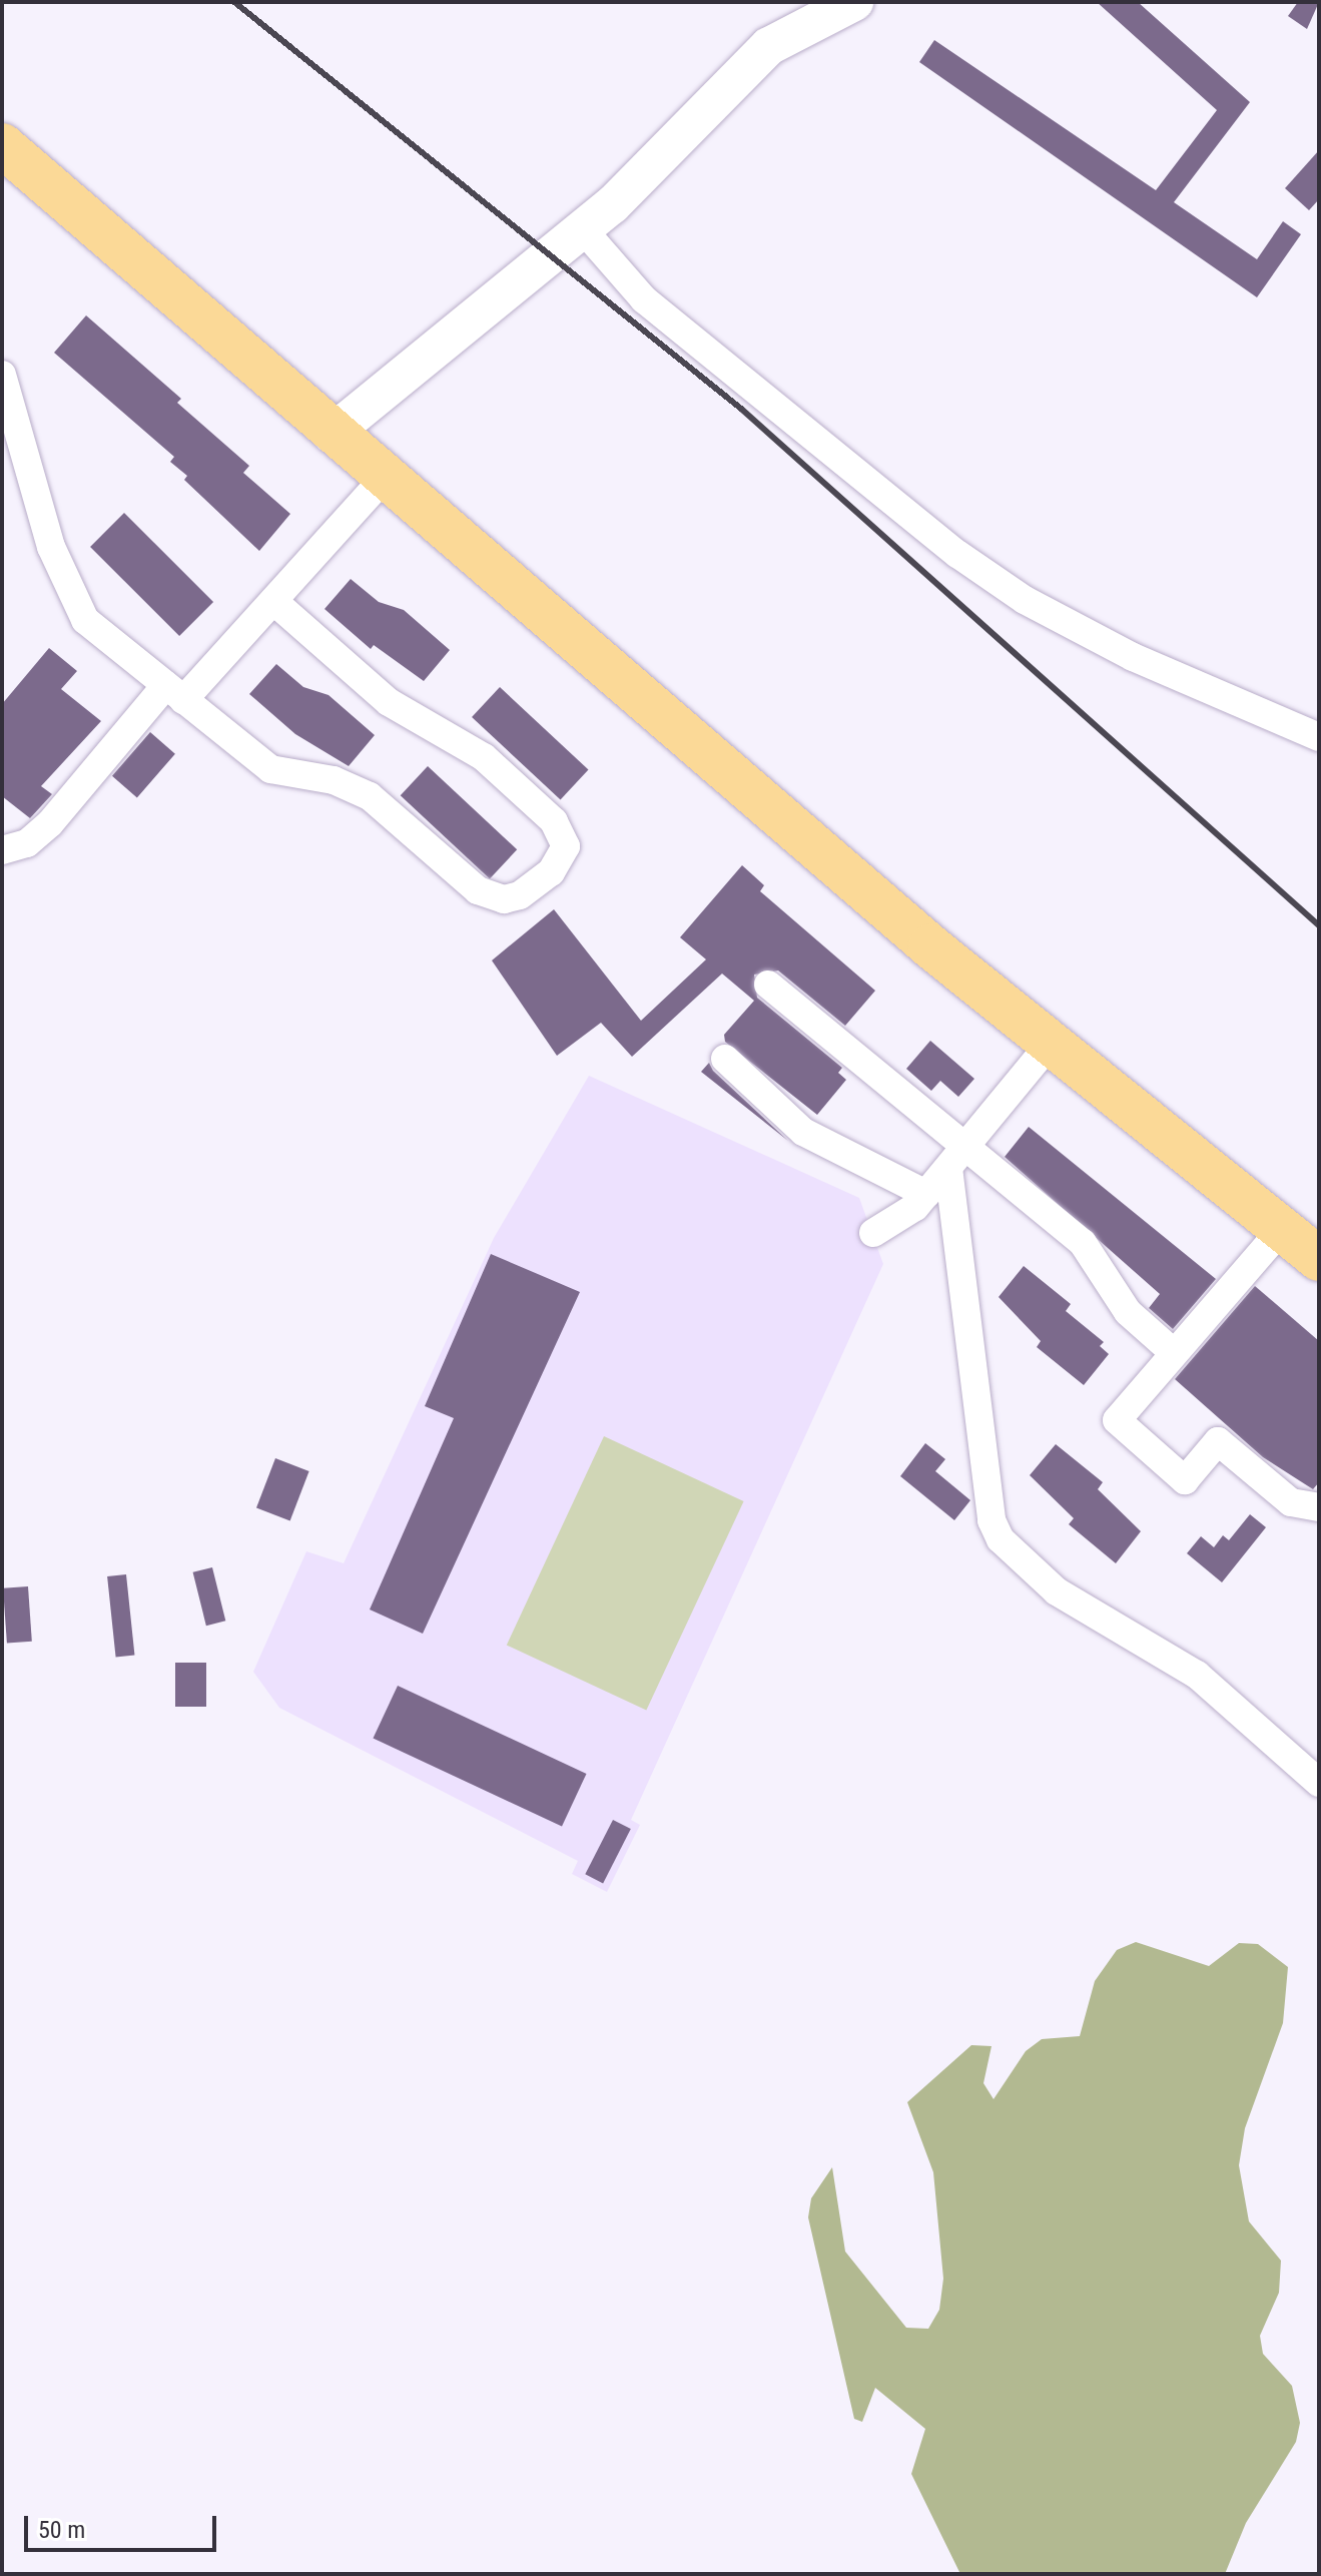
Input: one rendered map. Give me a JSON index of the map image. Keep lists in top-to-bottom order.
{
  "scale_bar": "50 m"
}
